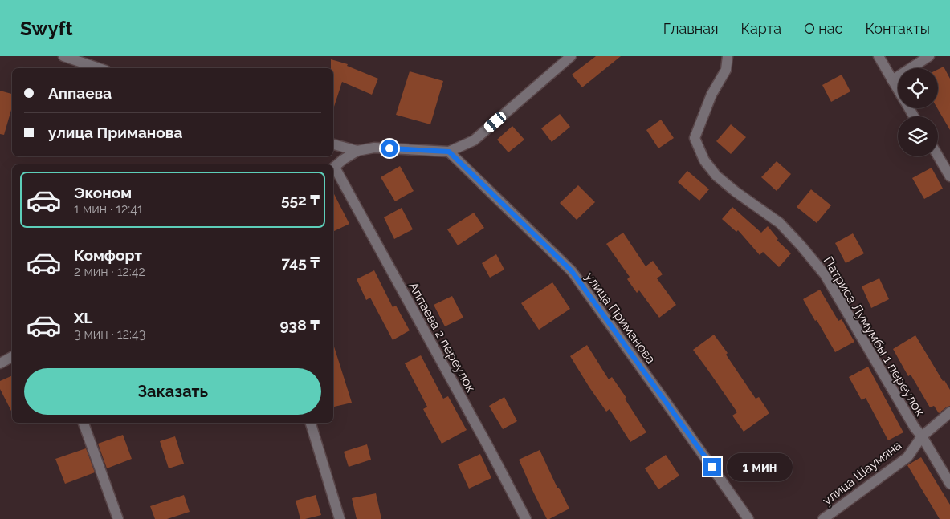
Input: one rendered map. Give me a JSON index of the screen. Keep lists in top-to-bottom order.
{
  "streets": {
    "street": [
      "улица Приманова",
      "Патриса Лумумбы 1 переулок",
      "Аппаева 2 переулок",
      "улица Шаумяна"
    ]
  },
  "crossings": [
    ["Патриса Лумумбы 1 переулок", "улица Шаумяна"]
  ],
  "page": {
    "header": "Swyft",
    "nav": [
      "Главная",
      "Карта",
      "О нас",
      "Контакты"
    ],
    "banner": ["Аппаева", "улица Приманова"],
    "list": [
      {
        "name": "Эконом",
        "note": "1 мин · 12:41",
        "value": "552 ₸"
      },
      {
        "name": "Комфорт",
        "note": "2 мин · 12:42",
        "value": "745 ₸"
      },
      {
        "name": "XL",
        "note": "3 мин · 12:43",
        "value": "938 ₸"
      }
    ],
    "buttons": "Заказать",
    "bubble": "1 мин"
  }
}
